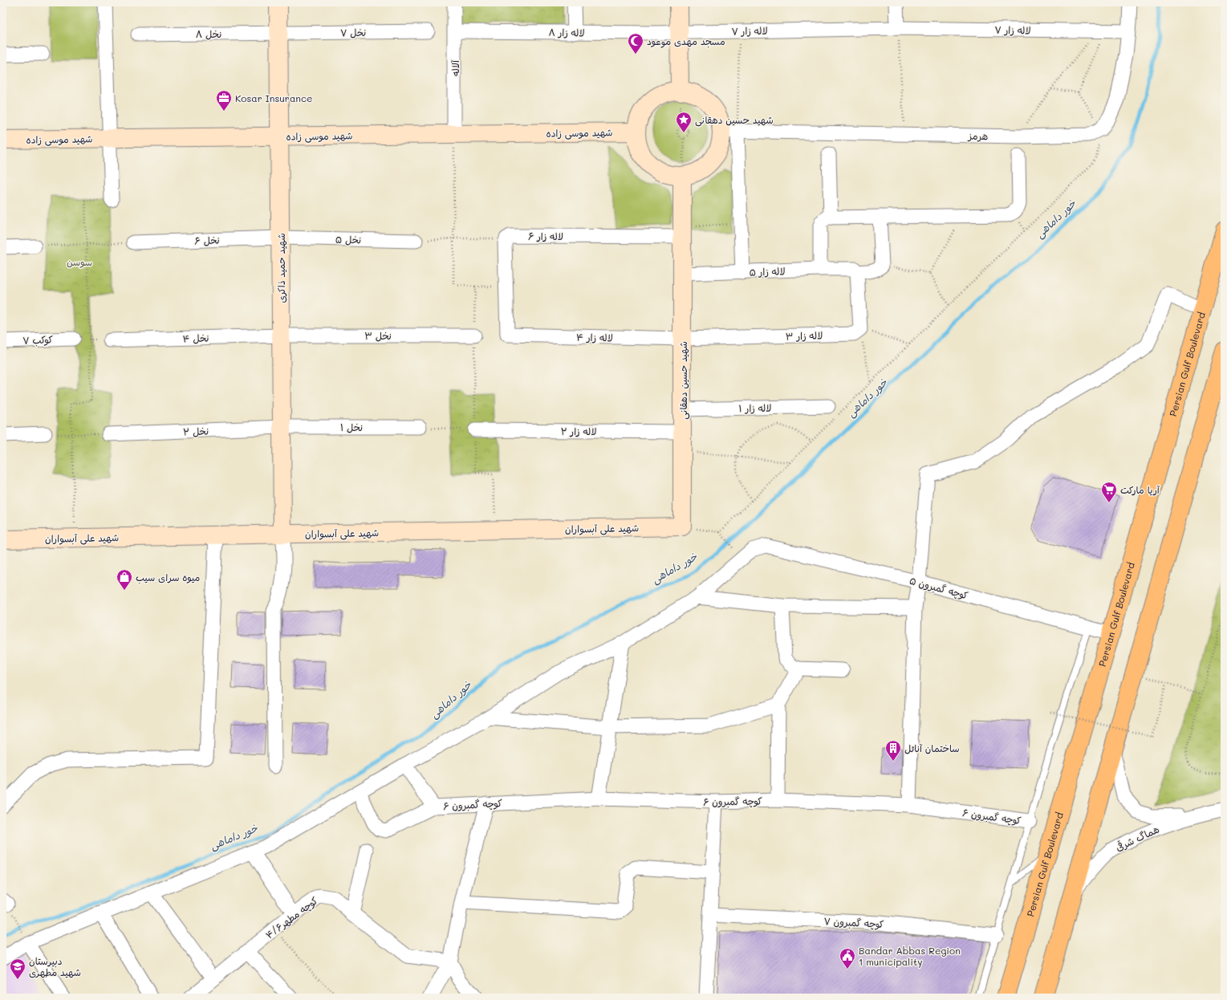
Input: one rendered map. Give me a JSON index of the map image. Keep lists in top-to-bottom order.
{
  "streets": {
    "main road": ["Persian Gulf Boulevard"],
    "street": [
      "لاله زار ۷",
      "نخل ۷",
      "لاله زار ۸",
      "نخل ۸",
      "آلاله",
      "شهید موسی زاده",
      "هرمز",
      "لاله زار ۶",
      "نخل ۵",
      "نخل ۶",
      "شهید حمید ذاکری",
      "لاله زار ۵",
      "نخل ۳",
      "لاله زار ۳",
      "لاله زار ۴",
      "نخل ۴",
      "کوکب ۷",
      "شهید حسین دهقانی",
      "لاله زار ۱",
      "نخل ۱",
      "نخل ۲",
      "لاله زار ۲",
      "شهید علی آبسواران",
      "کوچه گمبرون ۵",
      "کوچه گمبرون ۶",
      "هماگ شرقی",
      "کوچه مطهر۴/۶",
      "کوچه گمبرون ۷"
    ]
  },
  "crossings": [
    ["لاله زار ۷", "لاله زار ۸"],
    ["نخل ۷", "نخل ۸"],
    ["نخل ۷", "شهید حمید ذاکری"],
    ["لاله زار ۸", "آلاله"],
    ["نخل ۸", "شهید حمید ذاکری"],
    ["آلاله", "شهید موسی زاده"],
    ["شهید موسی زاده", "شهید حمید ذاکری"],
    ["لاله زار ۶", "شهید حسین دهقانی"],
    ["نخل ۵", "نخل ۶"],
    ["نخل ۵", "شهید حمید ذاکری"],
    ["نخل ۶", "شهید حمید ذاکری"],
    ["شهید حمید ذاکری", "نخل ۳"],
    ["شهید حمید ذاکری", "نخل ۴"],
    ["شهید حمید ذاکری", "نخل ۱"],
    ["شهید حمید ذاکری", "نخل ۲"],
    ["شهید حمید ذاکری", "شهید علی آبسواران"],
    ["لاله زار ۵", "شهید حسین دهقانی"],
    ["نخل ۳", "نخل ۴"],
    ["لاله زار ۳", "لاله زار ۴"],
    ["لاله زار ۳", "شهید حسین دهقانی"],
    ["لاله زار ۴", "شهید حسین دهقانی"],
    ["Persian Gulf Boulevard", "کوچه گمبرون ۵"],
    ["شهید حسین دهقانی", "لاله زار ۱"],
    ["شهید حسین دهقانی", "لاله زار ۲"],
    ["شهید حسین دهقانی", "شهید علی آبسواران"],
    ["نخل ۱", "نخل ۲"]
  ],
  "water": ["خور داماهی"],
  "parks": ["سوسن"],
  "places": {
    "mosque": ["مسجد مهدی موعود"],
    "office": ["Kosar Insurance"],
    "place": ["شهید حسین دهقانی"],
    "supermarket": ["آریا مارکت"],
    "shop": ["میوه سرای سیب"],
    "building": ["ساختمان آنائل"],
    "public building": ["Bandar Abbas Region 1 municipality"],
    "school or university": ["دبیرستان شهید مطهری"]
  }
}
